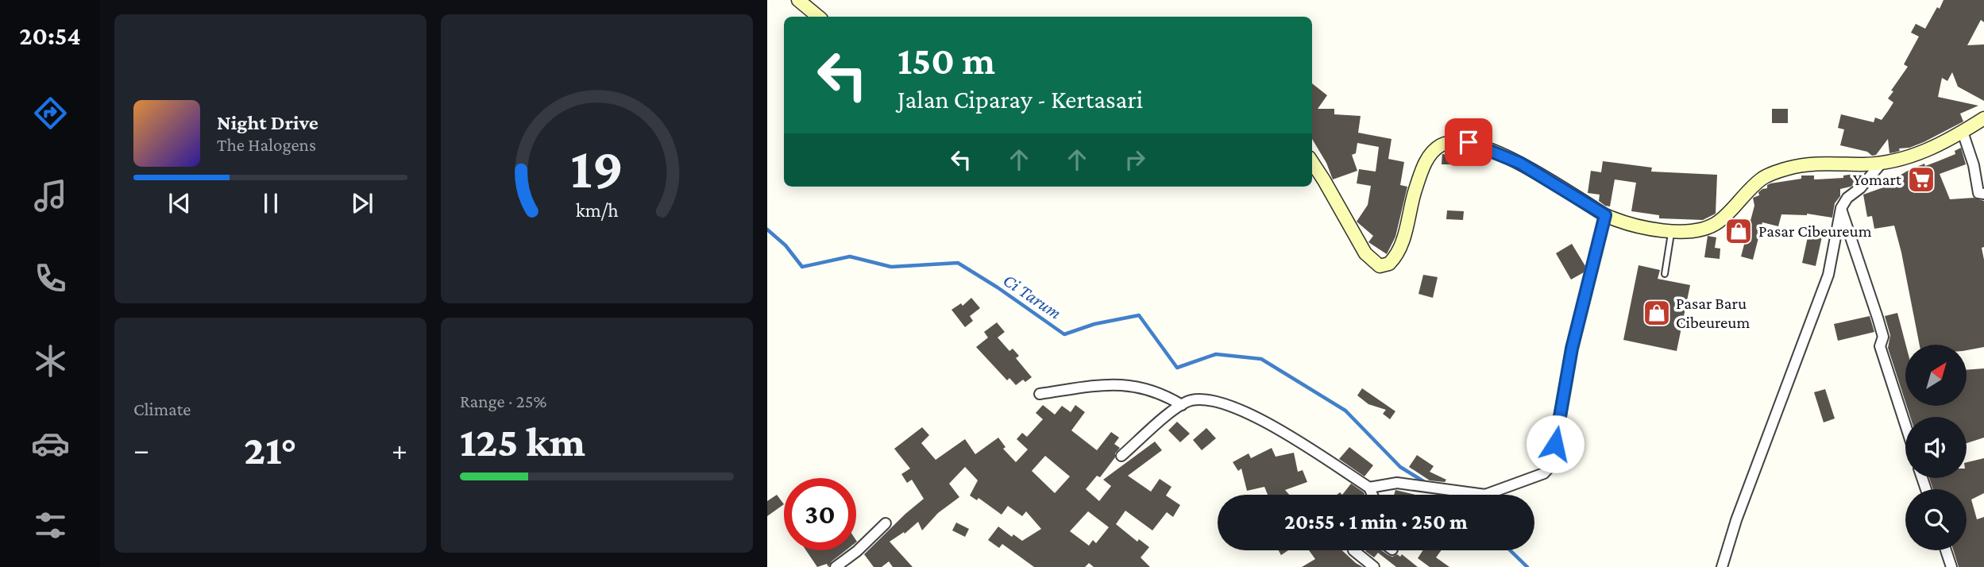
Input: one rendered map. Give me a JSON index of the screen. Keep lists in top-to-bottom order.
{
  "water": ["Ci Tarum"],
  "places": {
    "supermarket": ["Yomart"],
    "shop": ["Pasar Cibeureum", "Pasar Baru Cibeureum"]
  },
  "north": "top right",
  "page": {
    "tabs": "20:54",
    "turn": ["150 m", "Jalan Ciparay - Kertasari"],
    "song": ["Night Drive", "The Halogens"],
    "tile": [
      "Climate",
      ["Range · 25%", "125 km"]
    ],
    "heat": ["−", "21°", "+"],
    "limit": "30",
    "trip": "20:55 · 1 min · 250 m",
    "gauge": ["19", "km/h"]
  }
}
